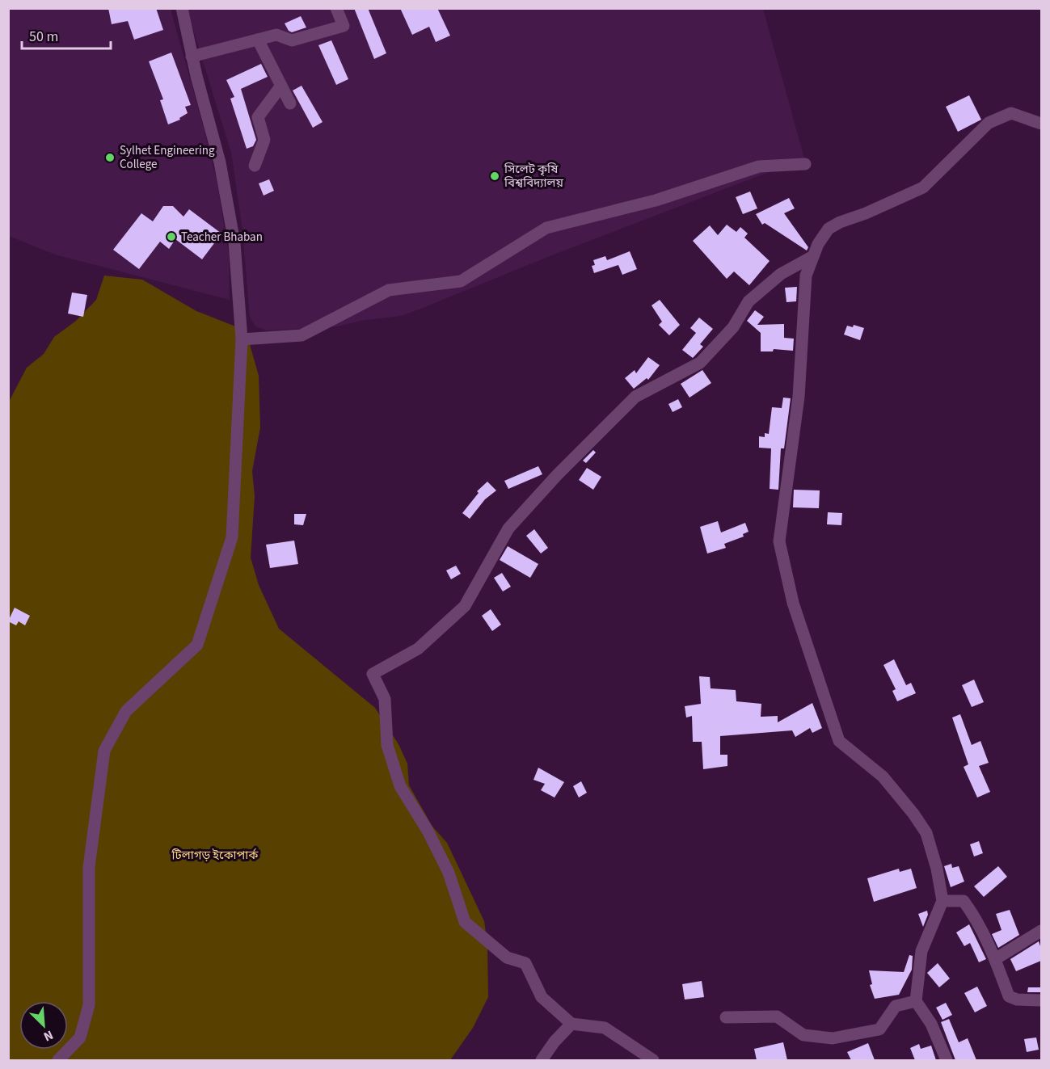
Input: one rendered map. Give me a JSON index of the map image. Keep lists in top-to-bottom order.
{
  "parks": ["টিলাগড় ইকোপার্ক"],
  "places": ["Sylhet Engineering College", "সিলেট কৃষি বিশ্ববিদ্যালয়", "Teacher Bhaban"],
  "scale_bar": "50 m",
  "north": "bottom right"
}
